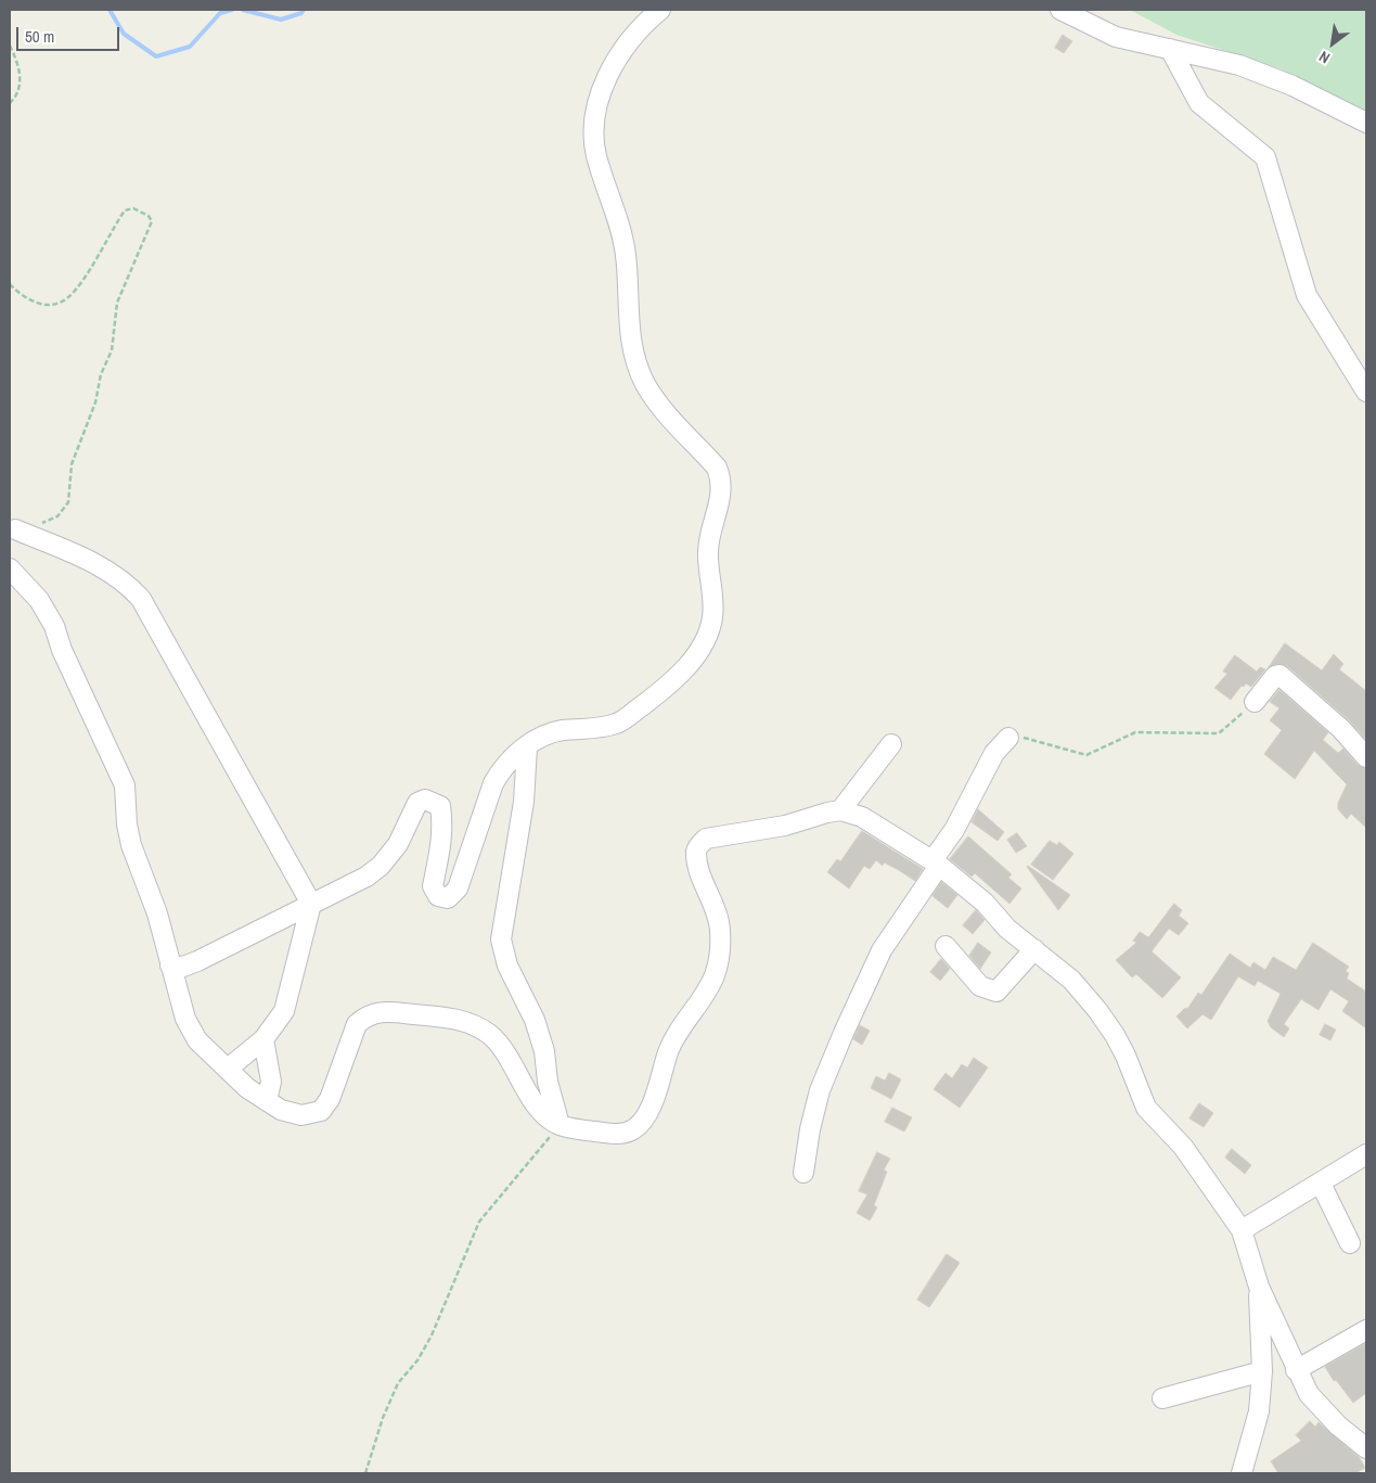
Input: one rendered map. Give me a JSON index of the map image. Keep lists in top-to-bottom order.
{
  "scale_bar": "50 m",
  "north": "bottom left"
}
